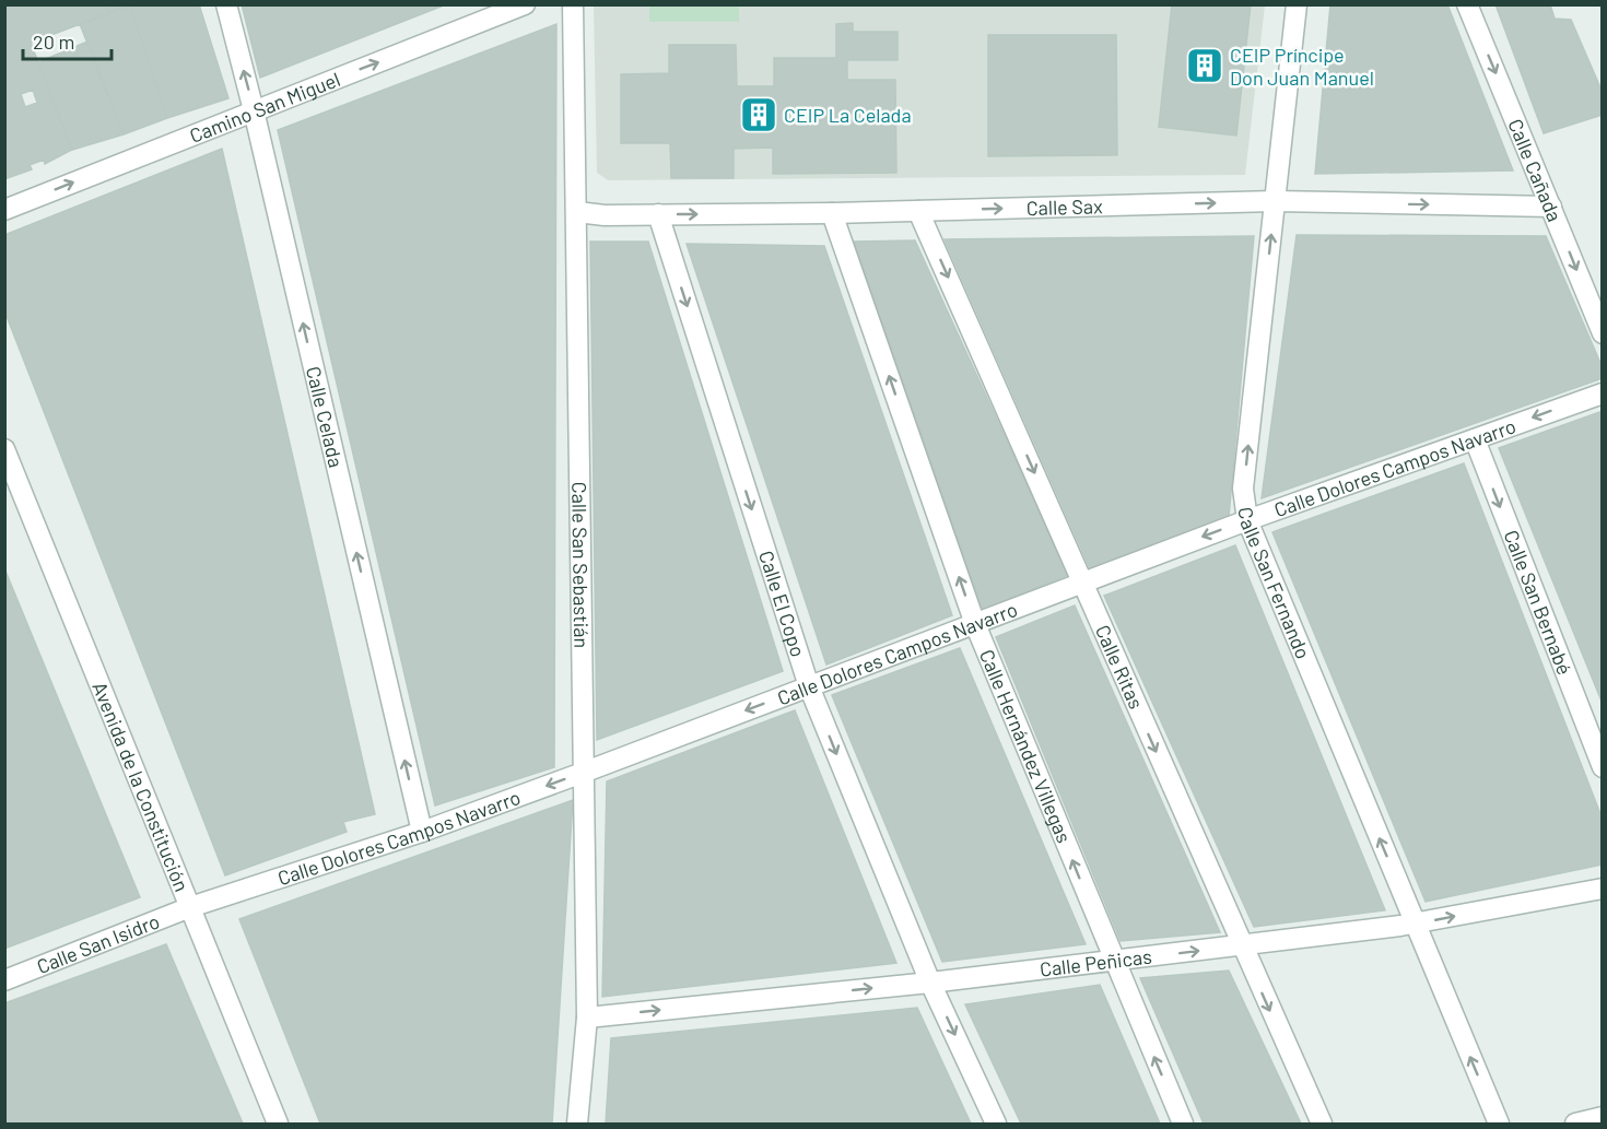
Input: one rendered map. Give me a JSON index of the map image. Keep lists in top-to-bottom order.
{
  "streets": {
    "street": [
      "Camino San Miguel",
      "Calle Cañada",
      "Calle Sax",
      "Calle Celada",
      "Calle Dolores Campos Navarro",
      "Calle San Sebastián",
      "Calle San Fernando",
      "Calle El Copo",
      "Calle San Bernabé",
      "Calle Ritas",
      "Calle Hernández Villegas",
      "Avenida de la Constitución",
      "Calle San Isidro",
      "Calle Peñicas"
    ]
  },
  "crossings": [
    ["Camino San Miguel", "Calle Celada"],
    ["Calle Cañada", "Calle Sax"],
    ["Calle Sax", "Calle San Sebastián"],
    ["Calle Sax", "Calle San Fernando"],
    ["Calle Sax", "Calle El Copo"],
    ["Calle Sax", "Calle Ritas"],
    ["Calle Sax", "Calle Hernández Villegas"],
    ["Calle Celada", "Calle Dolores Campos Navarro"],
    ["Calle Dolores Campos Navarro", "Calle San Sebastián"],
    ["Calle Dolores Campos Navarro", "Calle San Fernando"],
    ["Calle Dolores Campos Navarro", "Calle El Copo"],
    ["Calle Dolores Campos Navarro", "Calle San Bernabé"],
    ["Calle Dolores Campos Navarro", "Calle Ritas"],
    ["Calle Dolores Campos Navarro", "Calle Hernández Villegas"],
    ["Calle Dolores Campos Navarro", "Avenida de la Constitución"],
    ["Calle Dolores Campos Navarro", "Calle San Isidro"],
    ["Calle San Sebastián", "Calle Peñicas"],
    ["Calle San Fernando", "Calle Peñicas"],
    ["Calle El Copo", "Calle Peñicas"],
    ["Calle Ritas", "Calle Peñicas"],
    ["Calle Hernández Villegas", "Calle Peñicas"],
    ["Avenida de la Constitución", "Calle San Isidro"]
  ],
  "one_way": [
    "Camino San Miguel",
    "Calle Cañada",
    "Calle Sax",
    "Calle Celada",
    "Calle Dolores Campos Navarro",
    "Calle San Fernando",
    "Calle El Copo",
    "Calle San Bernabé",
    "Calle Ritas",
    "Calle Hernández Villegas",
    "Calle Peñicas"
  ],
  "places": {
    "building": ["CEIP Príncipe Don Juan Manuel", "CEIP La Celada"]
  },
  "scale_bar": "20 m"
}
